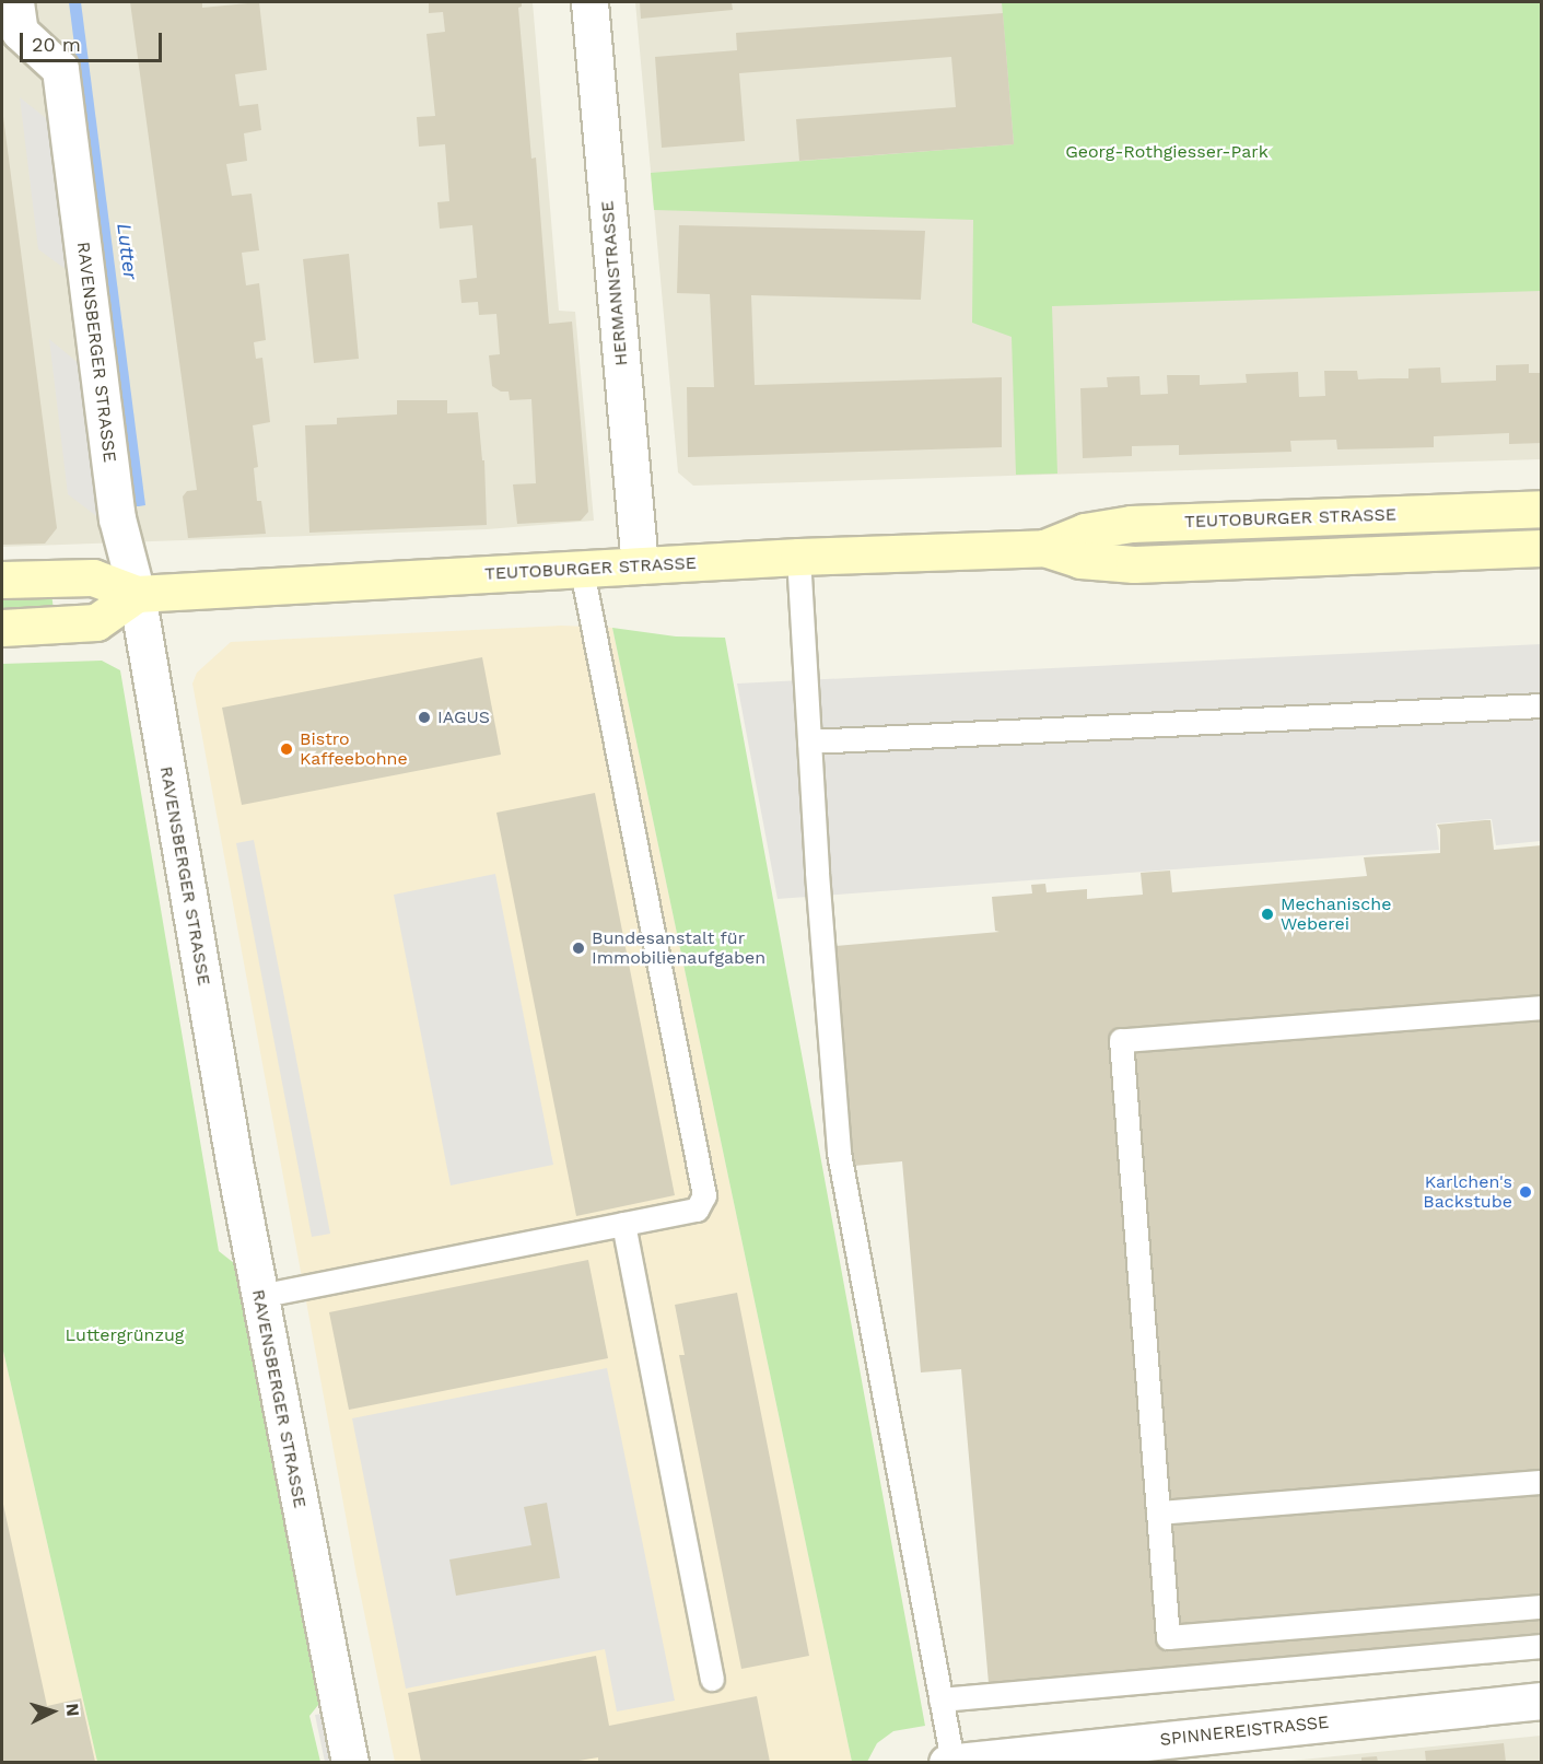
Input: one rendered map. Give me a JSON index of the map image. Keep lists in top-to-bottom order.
{
  "streets": {
    "street": [
      "HERMANNSTRASSE",
      "RAVENSBERGER STRASSE",
      "TEUTOBURGER STRASSE",
      "SPINNEREISTRASSE"
    ]
  },
  "crossings": [
    ["HERMANNSTRASSE", "TEUTOBURGER STRASSE"],
    ["RAVENSBERGER STRASSE", "TEUTOBURGER STRASSE"]
  ],
  "water": ["Lutter"],
  "parks": ["Georg-Rothgiesser-Park", "Luttergrünzug"],
  "places": [
    "IAGUS",
    "Bistro Kaffeebohne",
    "Mechanische Weberei",
    "Bundesanstalt für Immobilienaufgaben",
    "Karlchen's Backstube"
  ],
  "scale_bar": "20 m",
  "north": "right"
}
